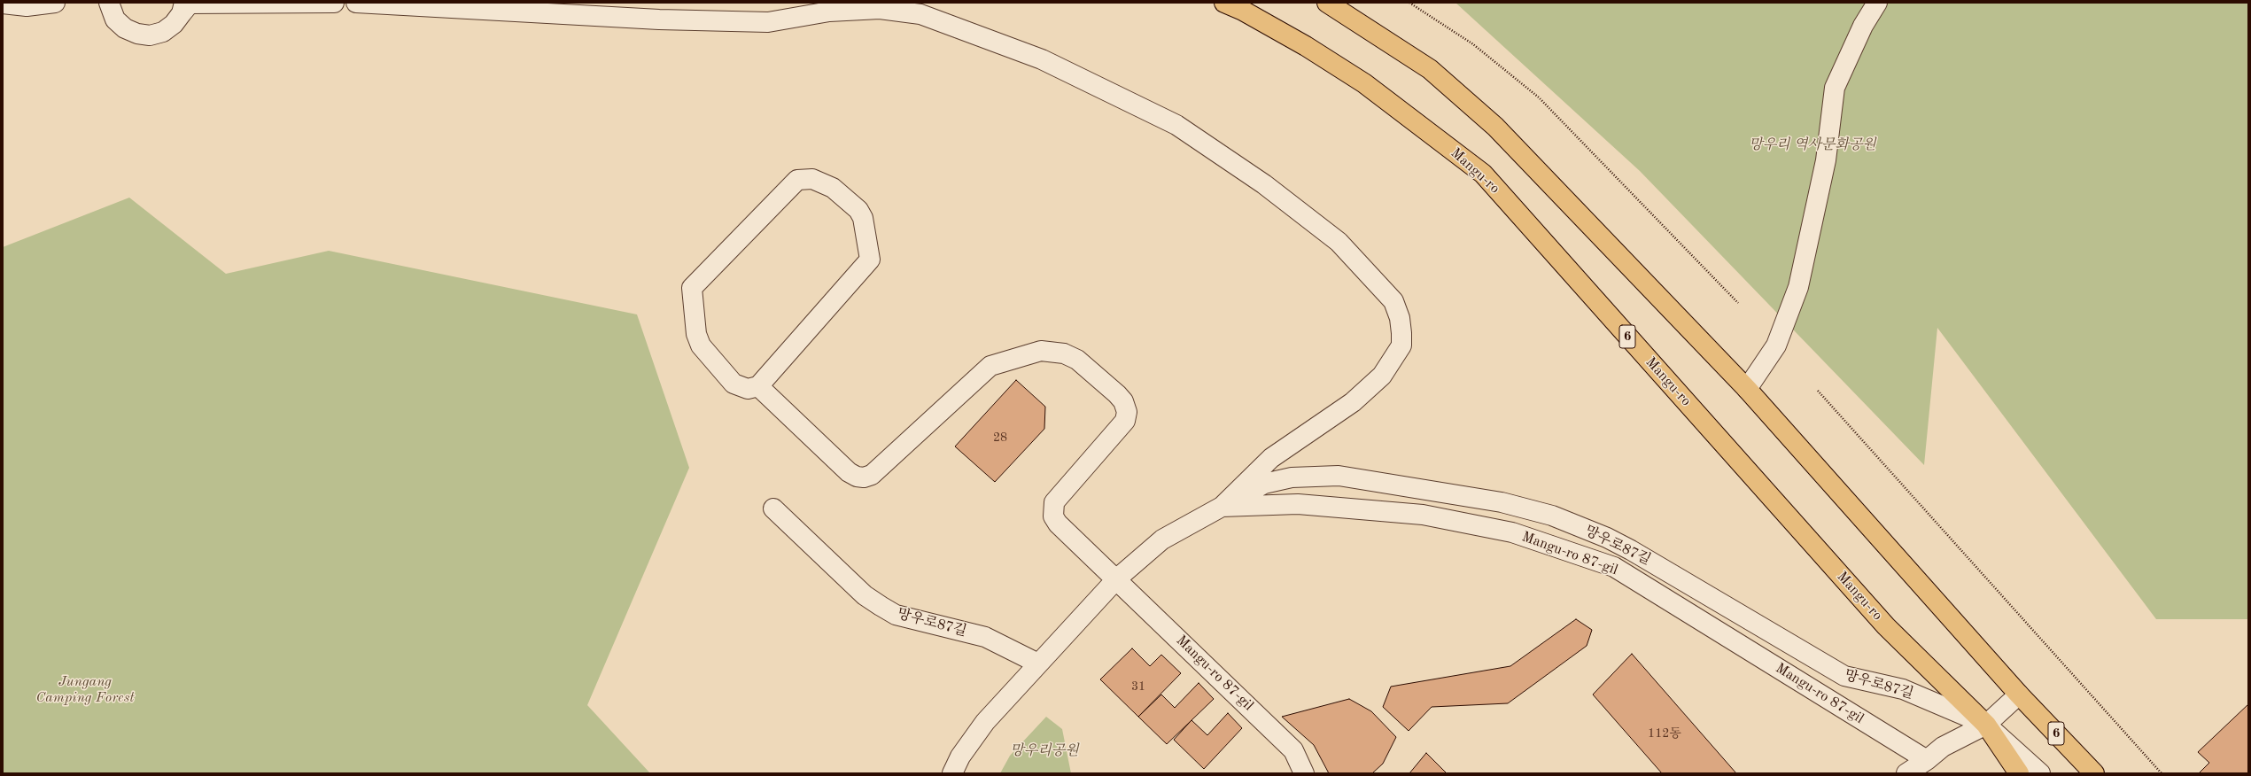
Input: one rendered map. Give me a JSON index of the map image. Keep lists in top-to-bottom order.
{
  "streets": {
    "main road": ["Mangu-ro", "6"],
    "street": ["망우로87길", "Mangu-ro 87-gil"]
  },
  "crossings": [
    ["Mangu-ro", "망우로87길"],
    ["망우로87길", "Mangu-ro 87-gil"]
  ],
  "parks": ["망우리 역사문화공원", "Jungang Camping Forest", "망우리공원"],
  "house_numbers": ["28", "31", "112동"]
}
